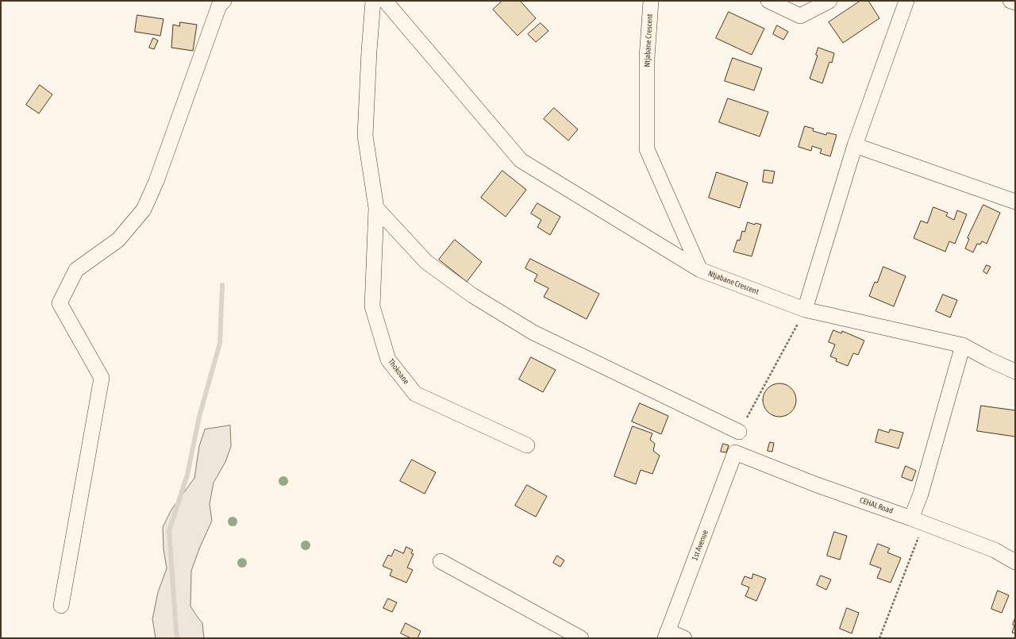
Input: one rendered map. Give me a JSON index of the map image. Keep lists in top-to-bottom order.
{
  "streets": {
    "street": [
      "Ntjabane Crescent",
      "Thokoane",
      "CEHAL Road",
      "1st Avenue"
    ]
  },
  "crossings": [
    ["CEHAL Road", "1st Avenue"]
  ]
}
